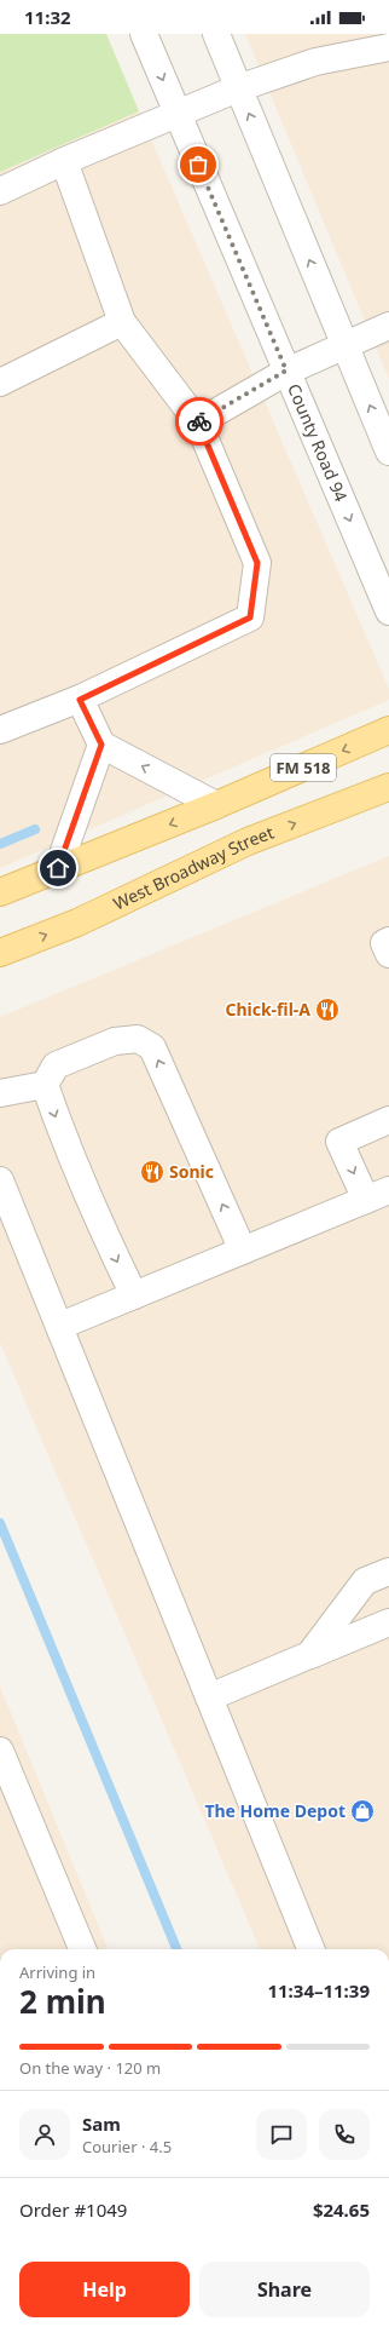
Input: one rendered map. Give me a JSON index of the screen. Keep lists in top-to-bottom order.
{
  "streets": {
    "main road": ["FM 518", "West Broadway Street"],
    "street": ["County Road 94"]
  },
  "places": {
    "restaurant": ["Chick-fil-A", "Sonic"],
    "shop": ["The Home Depot"]
  },
  "page": {
    "status": "11:32",
    "heading": ["2 min", "Arriving in", "11:34–11:39"],
    "panel": [
      "Sam",
      "Courier · 4.5",
      "Order #1049",
      "$24.65"
    ],
    "bar": "On the way · 120 m",
    "buttons": ["Help", "Share"]
  }
}
